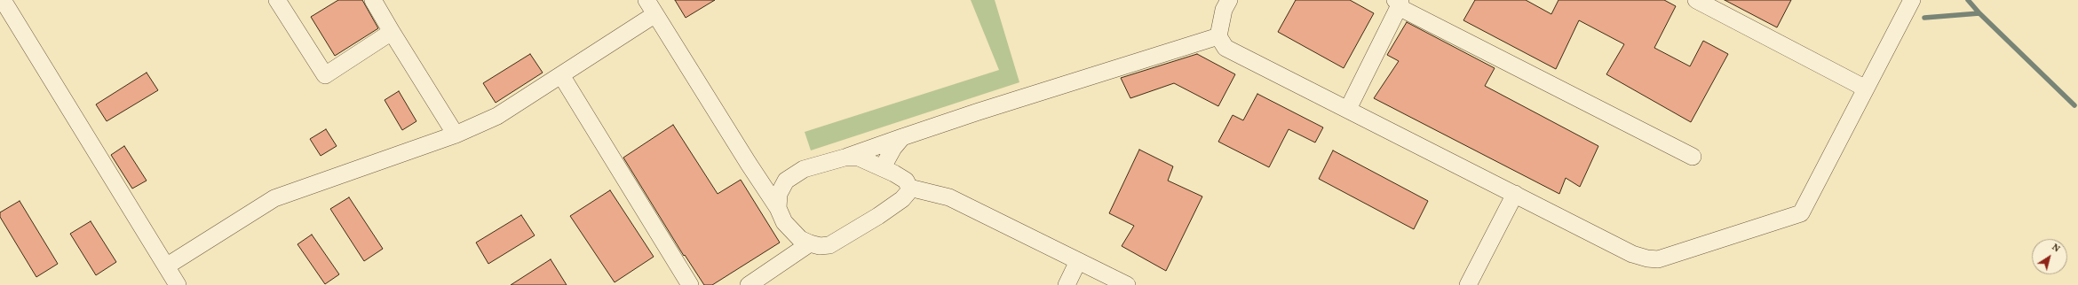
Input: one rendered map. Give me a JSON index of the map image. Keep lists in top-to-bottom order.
{
  "north": "top right"
}
